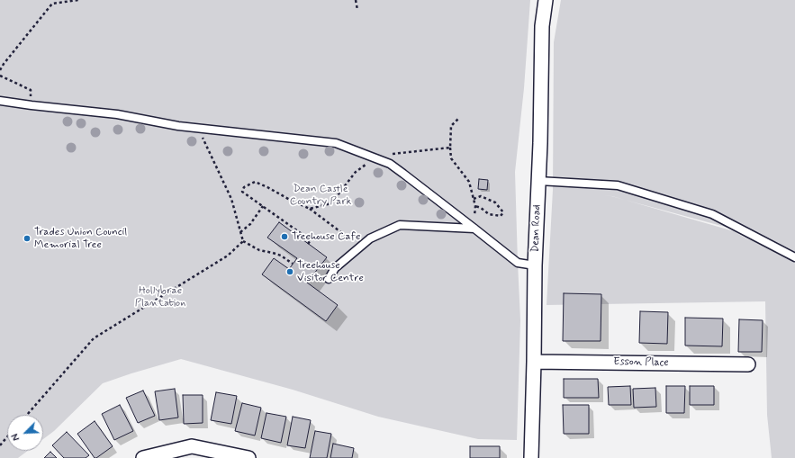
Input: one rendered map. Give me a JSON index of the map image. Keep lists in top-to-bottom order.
{
  "streets": {
    "street": ["Dean Road", "Esson Place"]
  },
  "crossings": [
    ["Dean Road", "Esson Place"]
  ],
  "parks": ["Dean Castle Country Park", "Hollybrae Plantation"],
  "places": ["Treehouse Cafe", "Trades Union Council Memorial Tree", "Treehouse Visitor Centre"],
  "north": "bottom left"
}
